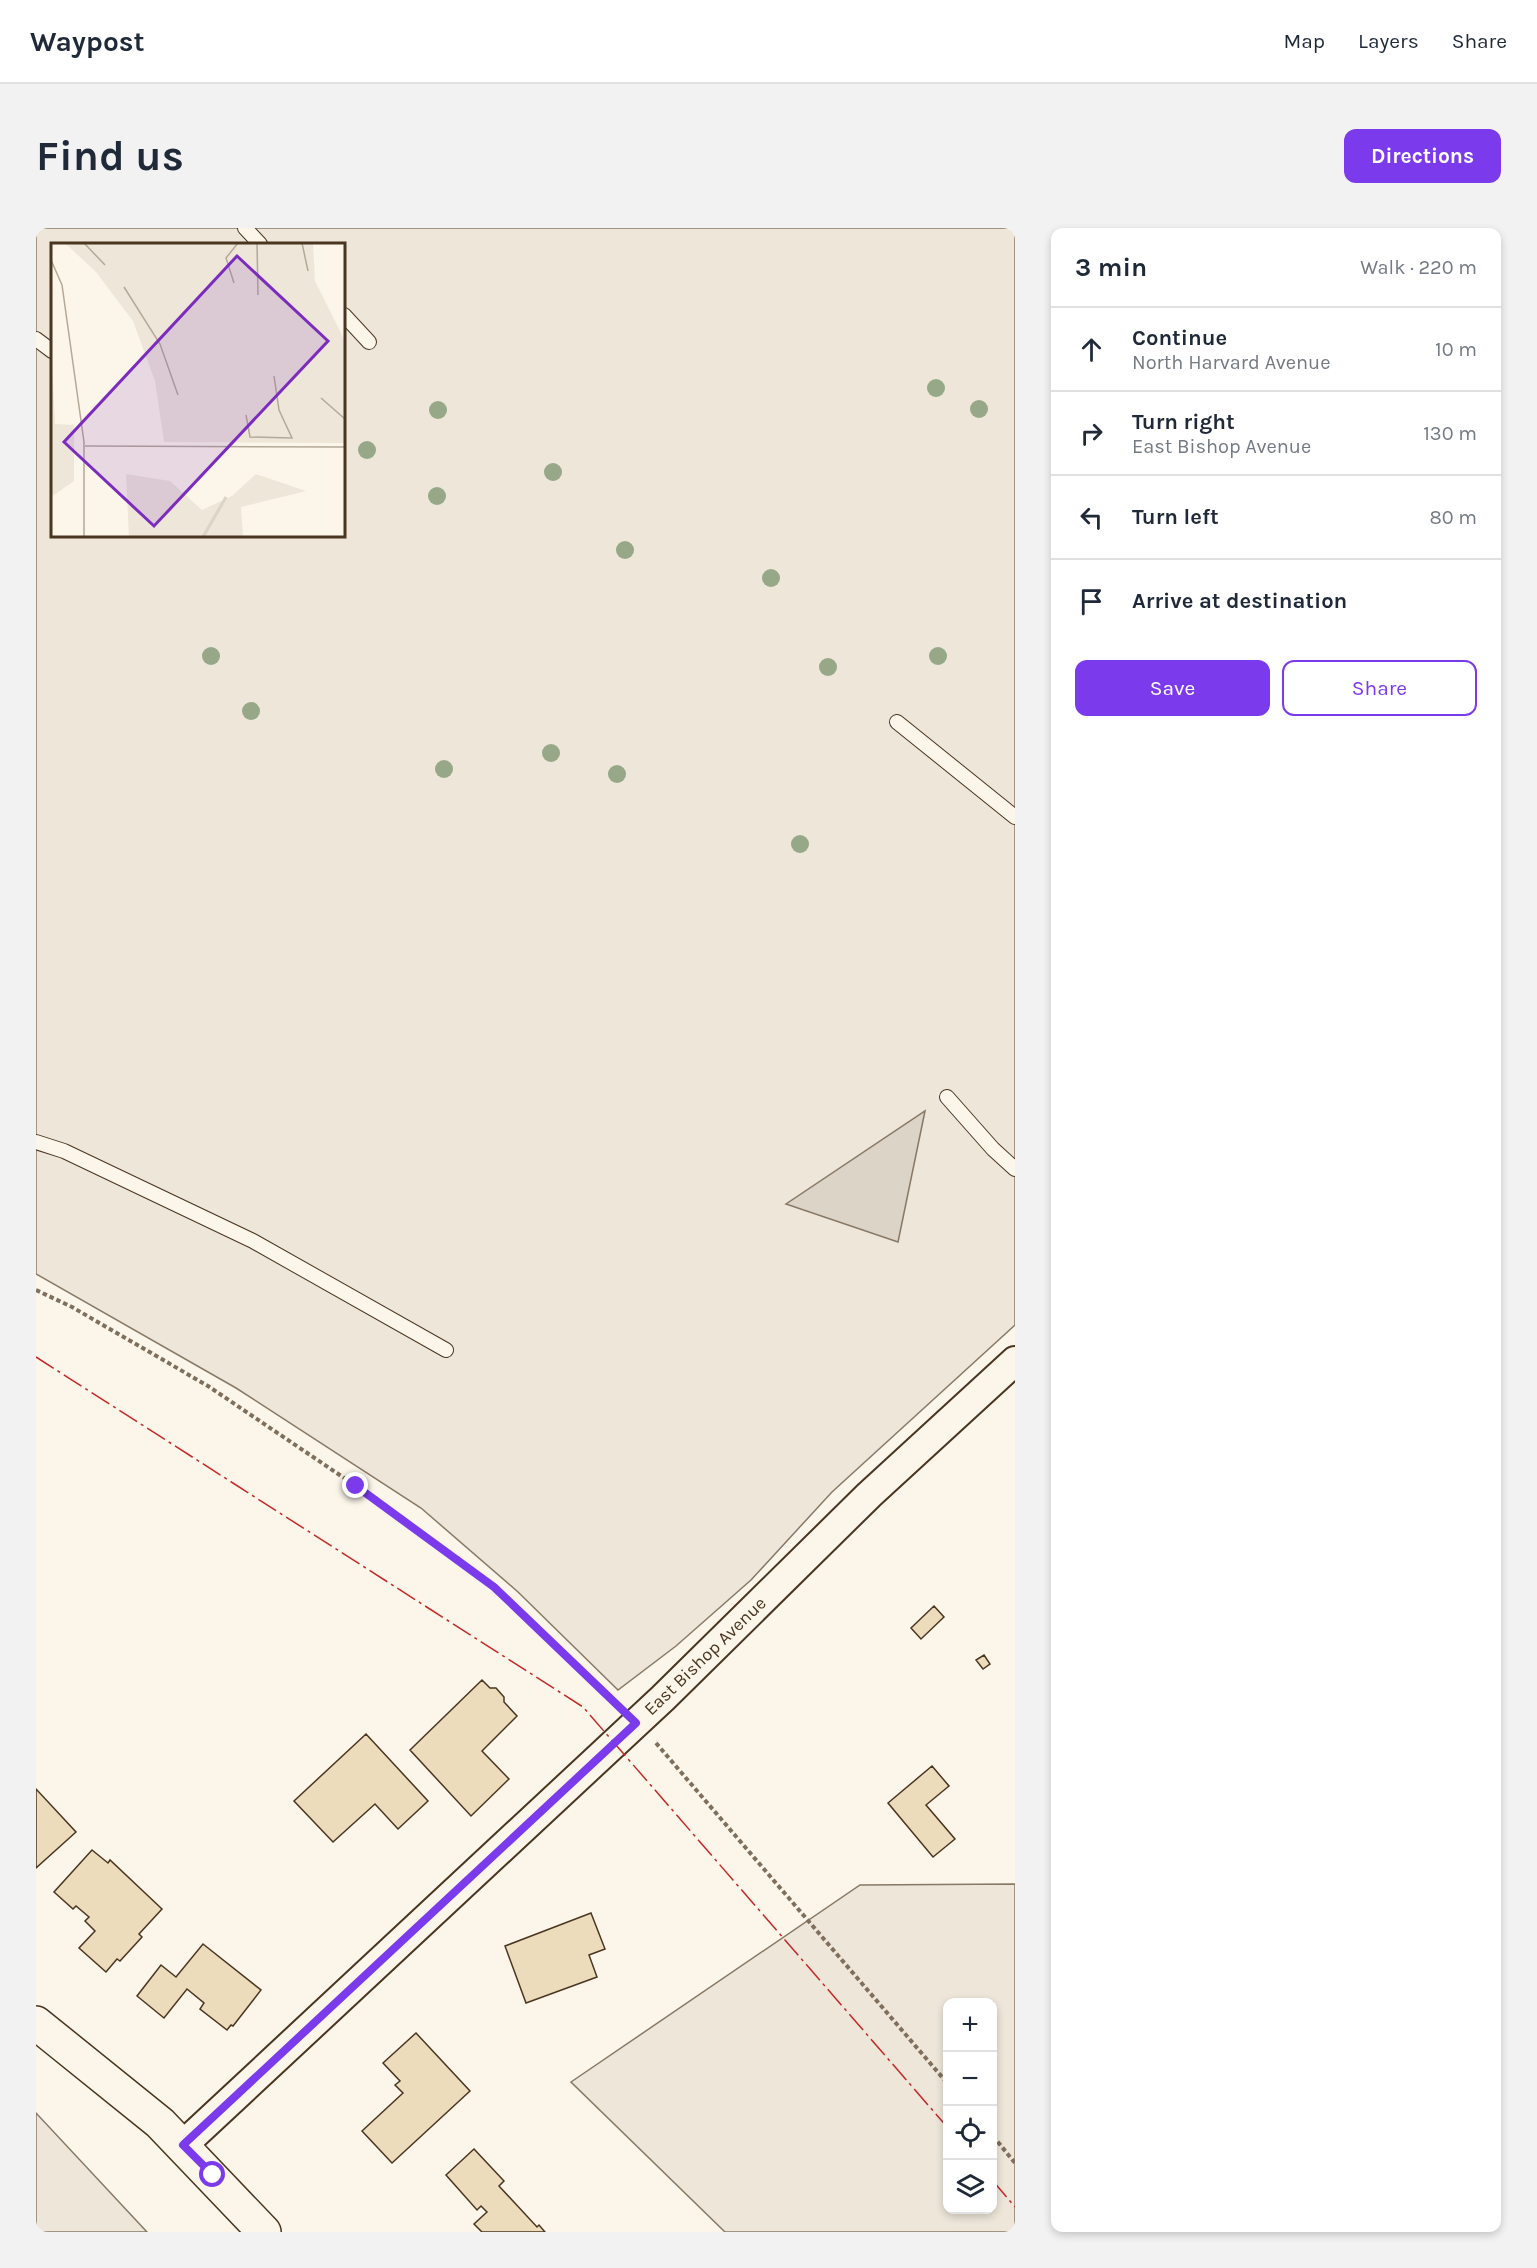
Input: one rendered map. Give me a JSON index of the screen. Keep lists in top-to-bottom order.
{
  "streets": {
    "street": ["East Bishop Avenue"]
  },
  "page": {
    "header": "Waypost",
    "nav": ["Map", "Layers", "Share"],
    "buttons": [
      "Directions",
      ["Save", "Share"]
    ],
    "title": "Find us",
    "heading": ["3 min", "Walk · 220 m"],
    "list": [
      ["Continue", "North Harvard Avenue", "10 m"],
      ["Turn right", "East Bishop Avenue", "130 m"],
      ["Turn left", "80 m"],
      "Arrive at destination"
    ],
    "map_buttons": ["+", "−"]
  }
}
